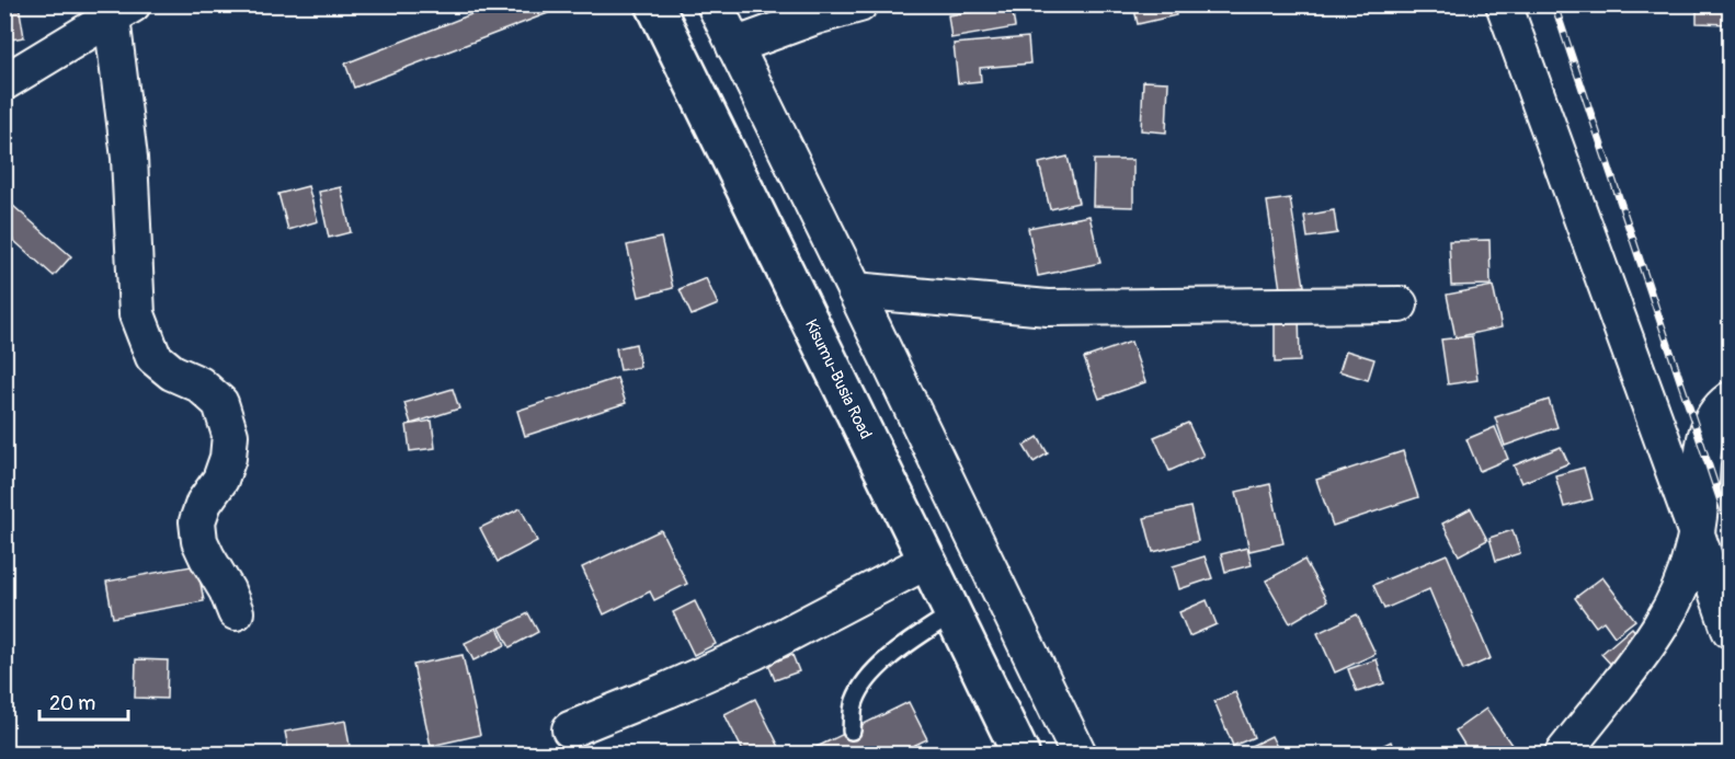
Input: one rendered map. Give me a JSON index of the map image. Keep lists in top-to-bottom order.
{
  "streets": {
    "highway": ["Kisumu-Busia Road"]
  },
  "scale_bar": "20 m"
}
